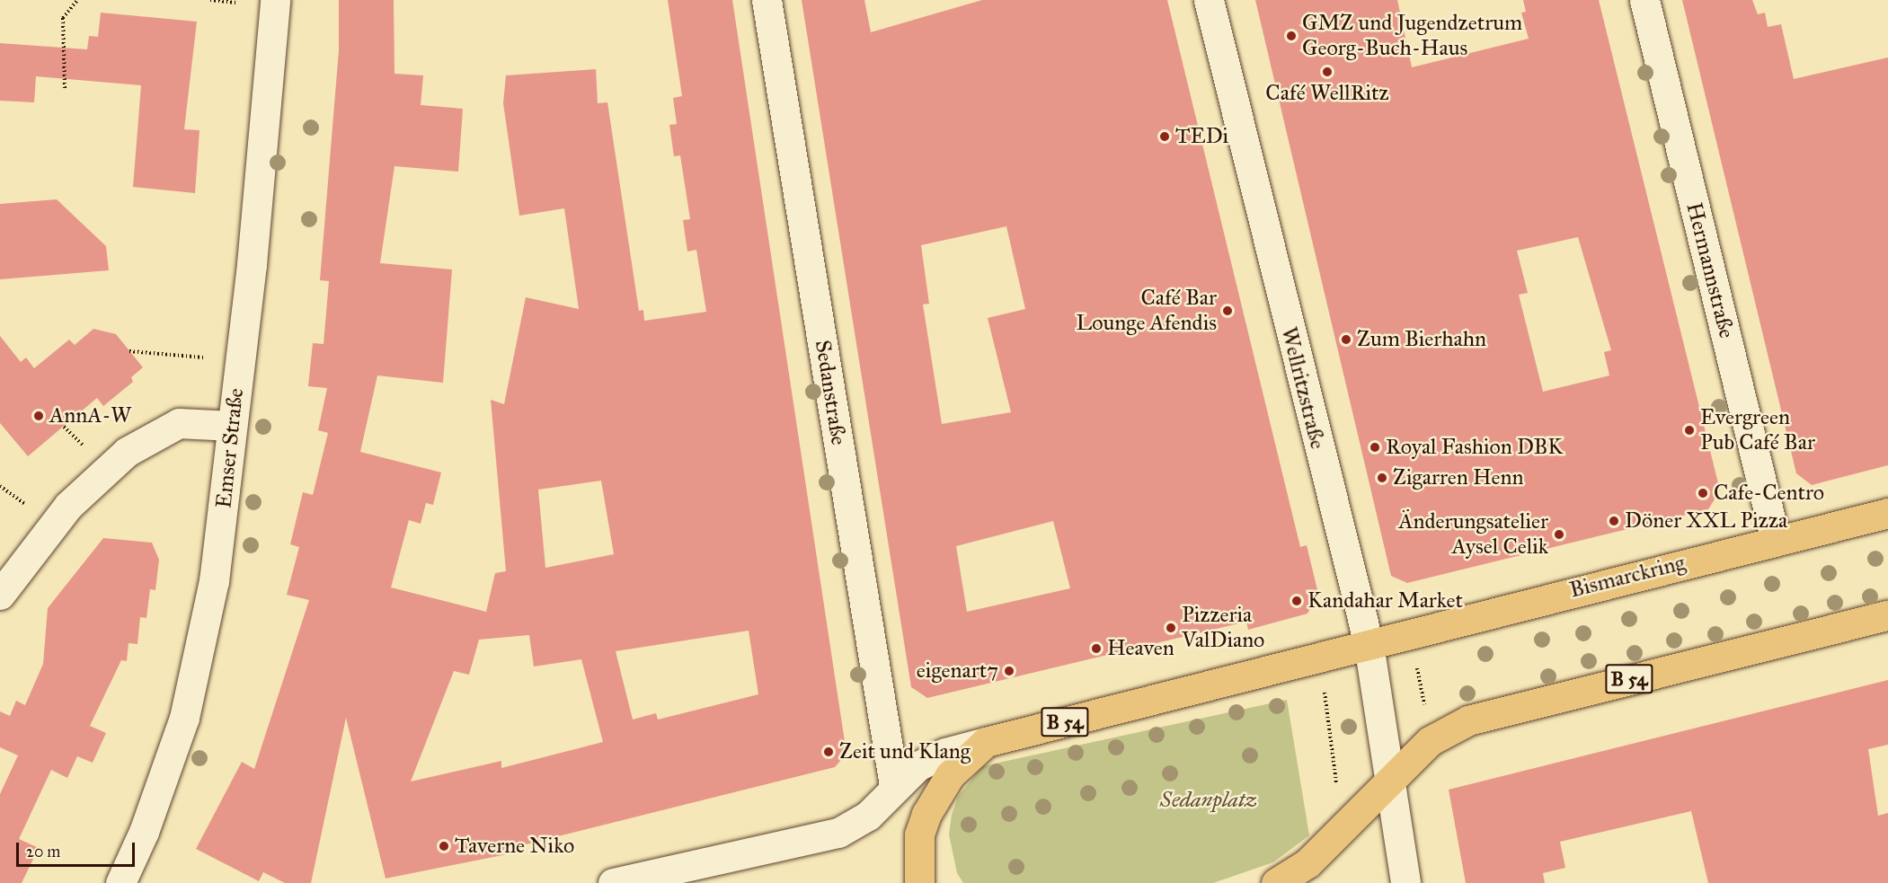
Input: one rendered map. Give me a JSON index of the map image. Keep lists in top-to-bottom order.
{
  "streets": {
    "main road": ["Bismarckring", "B 54"],
    "street": [
      "Hermannstraße",
      "Wellritzstraße",
      "Sedanstraße",
      "Emser Straße"
    ]
  },
  "crossings": [
    ["Hermannstraße", "Bismarckring"],
    ["Wellritzstraße", "Bismarckring"],
    ["Wellritzstraße", "B 54"],
    ["Bismarckring", "B 54"]
  ],
  "parks": ["Sedanplatz"],
  "places": [
    "GMZ und Jugendzetrum Georg-Buch-Haus",
    "Café WellRitz",
    "TEDi",
    "Café Bar Lounge Afendis",
    "Zum Bierhahn",
    "AnnA-W",
    "Evergreen Pub Café Bar",
    "Royal Fashion DBK",
    "Zigarren Henn",
    "Cafe-Centro",
    "Döner XXL Pizza",
    "Änderungsatelier Aysel Celik",
    "Kandahar Market",
    "Pizzeria ValDiano",
    "Heaven",
    "eigenart7",
    "Zeit und Klang",
    "Taverne Niko"
  ],
  "scale_bar": "20 m"
}
